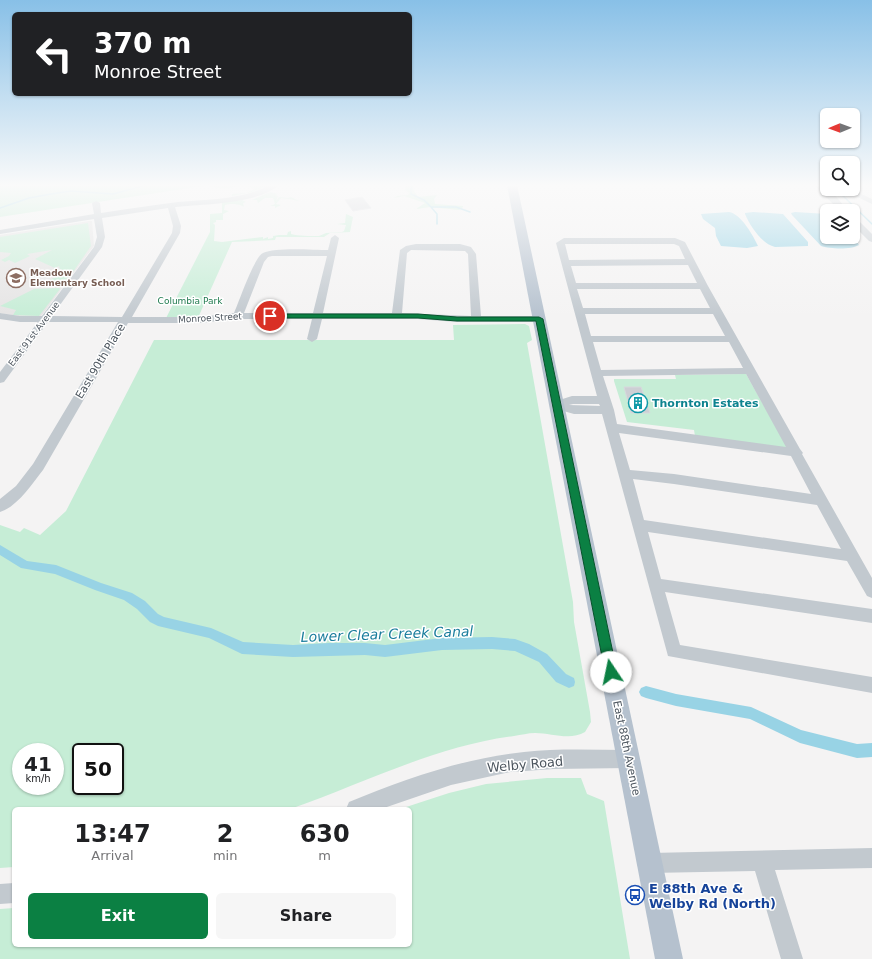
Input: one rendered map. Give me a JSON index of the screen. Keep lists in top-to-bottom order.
{
  "streets": {
    "main road": ["East 88th Avenue"],
    "street": [
      "Monroe Street",
      "East 91st Avenue",
      "East 90th Place",
      "Welby Road"
    ]
  },
  "crossings": [
    ["Monroe Street", "East 91st Avenue"],
    ["Monroe Street", "East 90th Place"],
    ["Monroe Street", "East 88th Avenue"],
    ["East 88th Avenue", "Welby Road"]
  ],
  "water": ["Lower Clear Creek Canal"],
  "parks": ["Columbia Park"],
  "places": {
    "school or university": ["Meadow Elementary School"],
    "building": ["Thornton Estates"],
    "bus stop": ["E 88th Ave & Welby Rd (North)"]
  },
  "north": "left",
  "page": {
    "turn": ["370 m", "Monroe Street"],
    "speed": "41 km/h",
    "limit": "50",
    "eta": [
      "13:47",
      "Arrival",
      "2",
      "min",
      "630",
      "m"
    ],
    "buttons": ["Exit", "Share"]
  }
}
